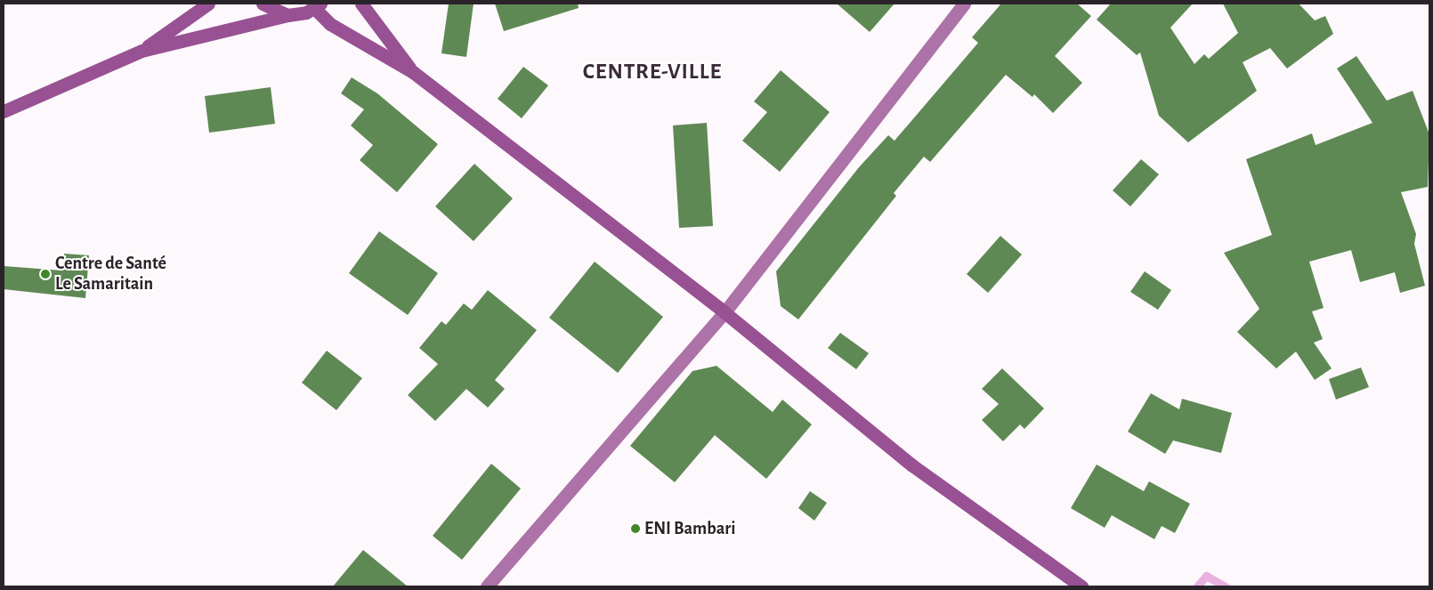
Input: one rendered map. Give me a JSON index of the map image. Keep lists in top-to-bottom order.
{
  "districts": ["CENTRE-VILLE"],
  "places": ["Centre de Santé Le Samaritain", "ENI Bambari"]
}
